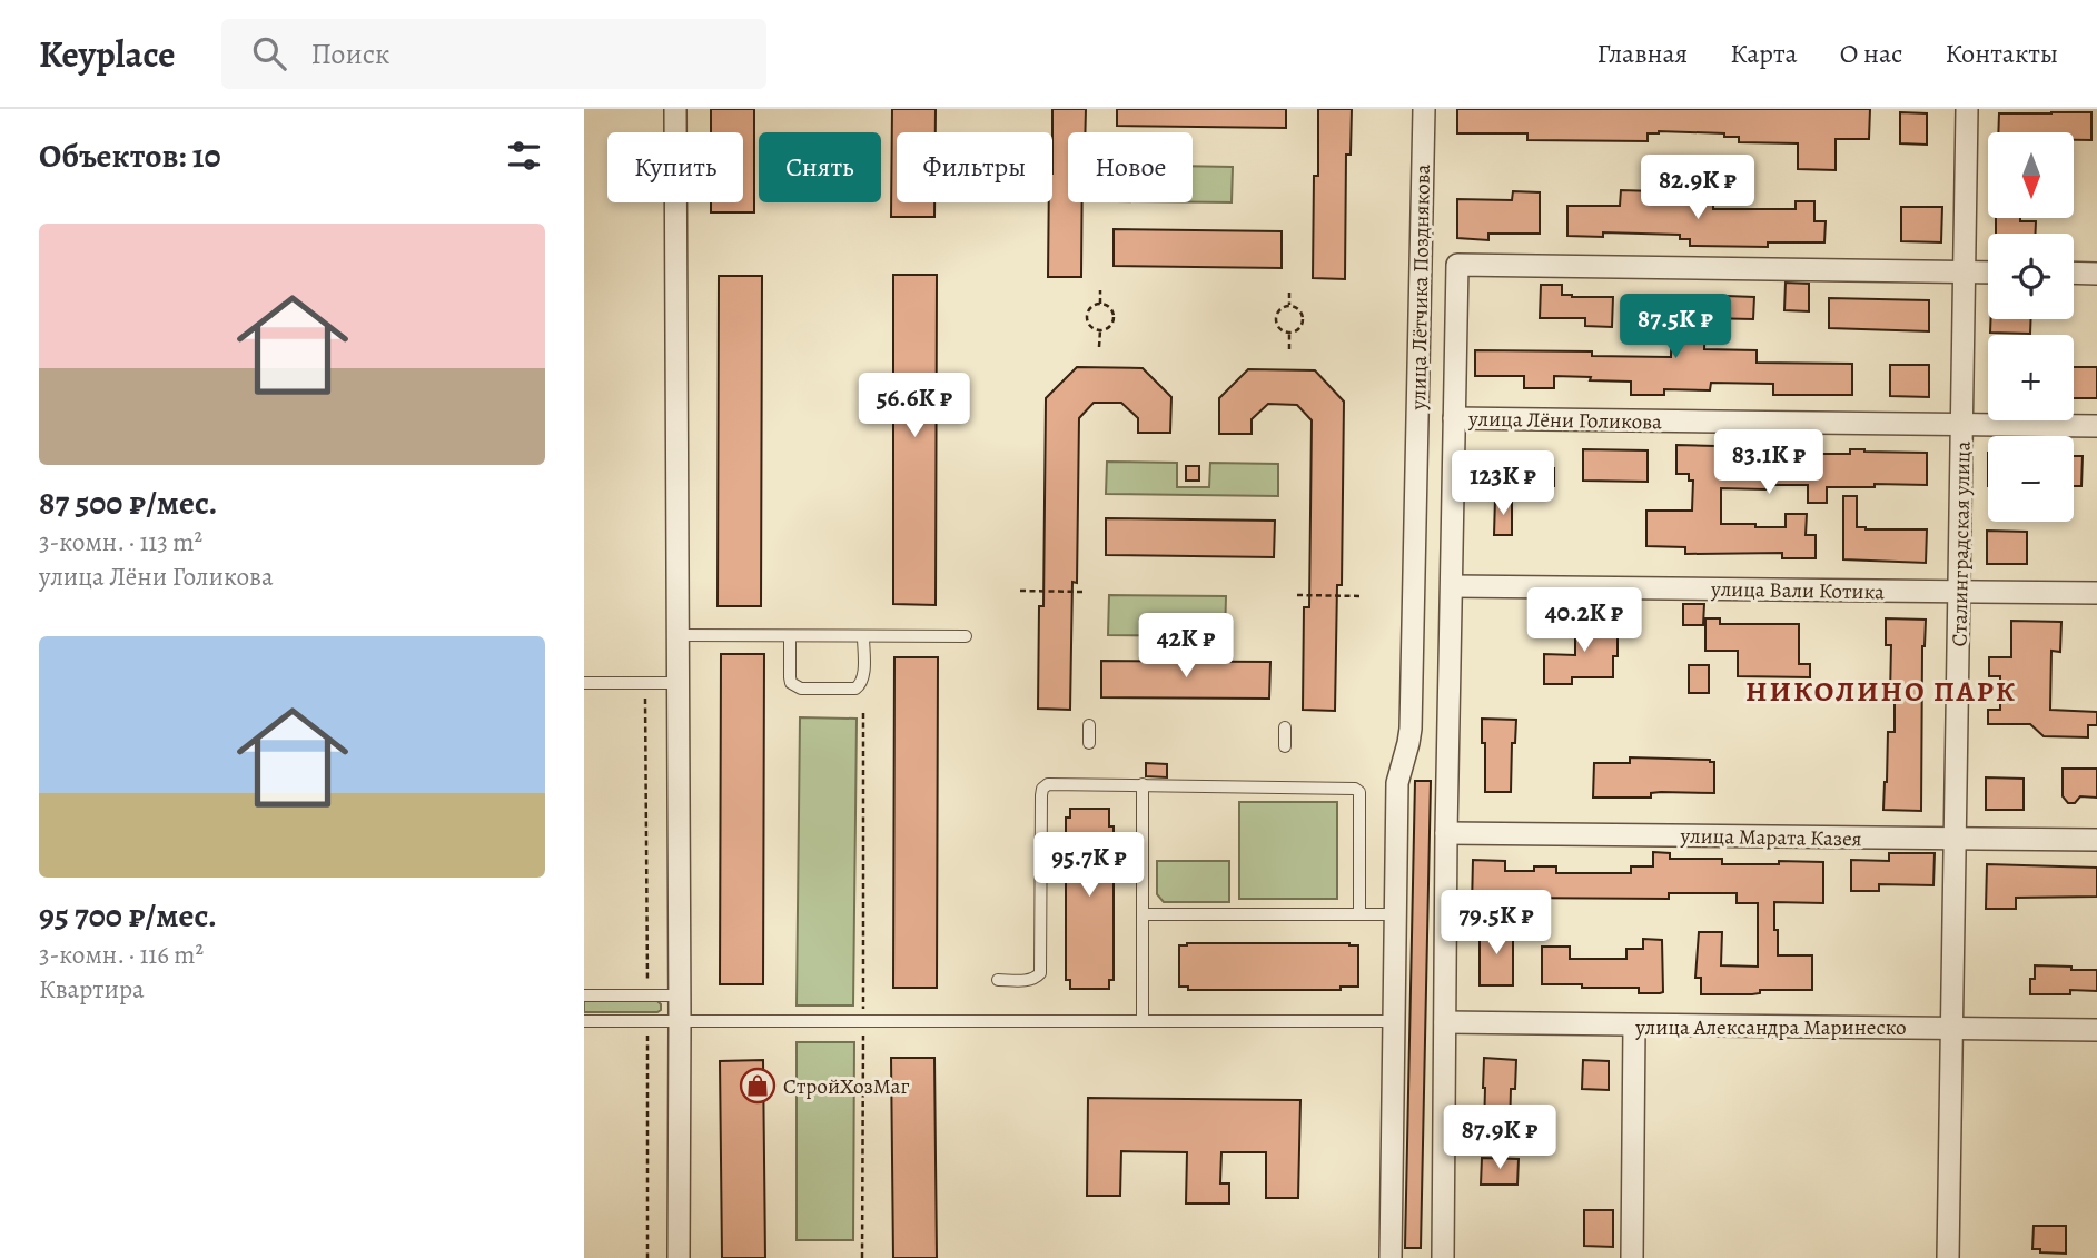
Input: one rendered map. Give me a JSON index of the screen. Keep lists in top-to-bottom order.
{
  "streets": {
    "street": [
      "улица Лётчика Позднякова",
      "улица Лёни Голикова",
      "Сталинградская улица",
      "улица Вали Котика",
      "улица Марата Казея",
      "улица Александра Маринеско"
    ]
  },
  "crossings": [
    ["улица Лётчика Позднякова", "улица Лёни Голикова"],
    ["улица Лётчика Позднякова", "Сталинградская улица"],
    ["улица Лётчика Позднякова", "улица Вали Котика"],
    ["улица Лётчика Позднякова", "улица Марата Казея"],
    ["улица Лётчика Позднякова", "улица Александра Маринеско"],
    ["улица Лёни Голикова", "Сталинградская улица"],
    ["Сталинградская улица", "улица Вали Котика"],
    ["Сталинградская улица", "улица Марата Казея"],
    ["Сталинградская улица", "улица Александра Маринеско"]
  ],
  "districts": ["НИКОЛИНО ПАРК"],
  "places": {
    "shop": ["СтройХозМаг"]
  },
  "north": "bottom",
  "page": {
    "header": "Keyplace",
    "search": "Поиск",
    "nav": [
      "Главная",
      "Карта",
      "О нас",
      "Контакты"
    ],
    "heading": "Объектов: 10",
    "map_buttons": ["+", "−"],
    "chip": [
      "Купить",
      "Снять",
      "Фильтры",
      "Новое"
    ],
    "price": [
      "82.9K ₽",
      "87.5K ₽",
      "56.6K ₽",
      "83.1K ₽",
      "123K ₽",
      "40.2K ₽",
      "42K ₽",
      "95.7K ₽",
      "79.5K ₽",
      "87.9K ₽"
    ],
    "list": [
      {
        "name": "87 500 ₽/мес.",
        "note": "3-комн. · 113 m² · улица Лёни Голикова"
      },
      {
        "name": "95 700 ₽/мес.",
        "note": "3-комн. · 116 m² · Квартира"
      }
    ]
  }
}
